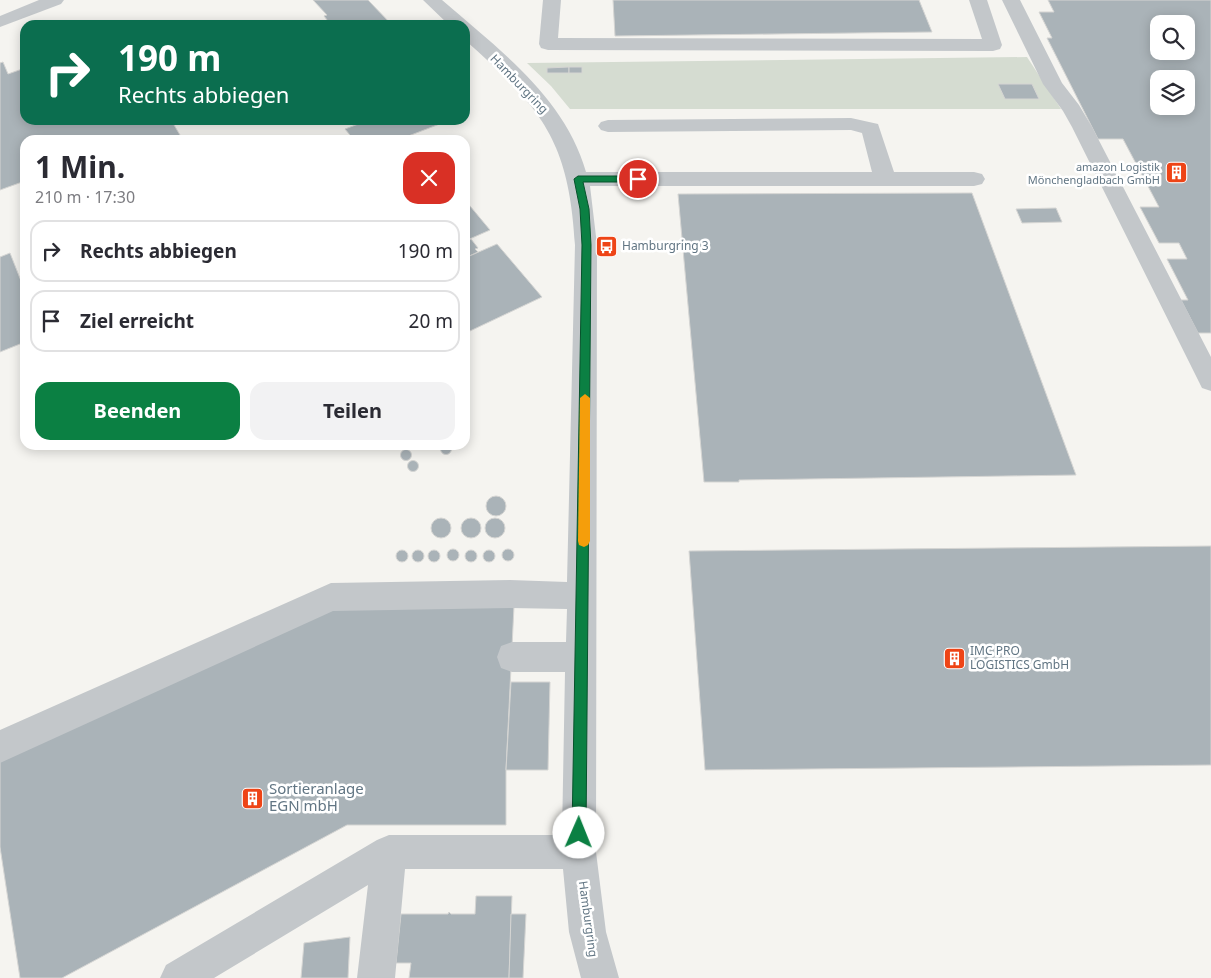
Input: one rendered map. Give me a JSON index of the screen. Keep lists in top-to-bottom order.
{
  "streets": {
    "street": ["Hamburgring"]
  },
  "places": {
    "building": ["amazon Logistik Mönchengladbach GmbH", "IMC PRO LOGISTICS GmbH", "Sortieranlage EGN mbH"],
    "bus stop": ["Hamburgring 3"]
  },
  "page": {
    "turn": ["190 m", "Rechts abbiegen"],
    "heading": ["1 Min.", "210 m · 17:30"],
    "list": [
      {
        "name": "Rechts abbiegen",
        "value": "190 m"
      },
      {
        "name": "Ziel erreicht",
        "value": "20 m"
      }
    ],
    "buttons": ["Beenden", "Teilen"]
  }
}
